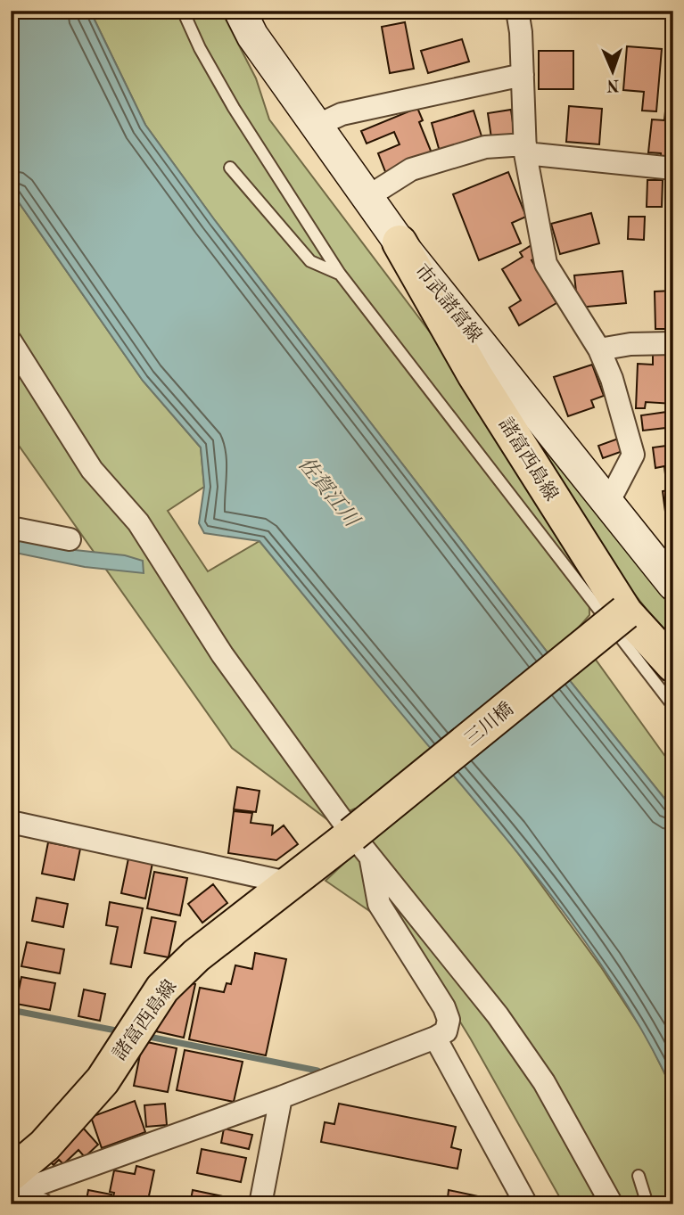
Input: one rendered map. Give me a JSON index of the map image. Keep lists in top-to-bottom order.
{
  "streets": {
    "main road": ["市武諸富線", "諸富西島線", "三川橋"]
  },
  "crossings": [
    ["市武諸富線", "諸富西島線"],
    ["諸富西島線", "三川橋"]
  ],
  "water": ["佐賀江川"],
  "north": "bottom"
}
